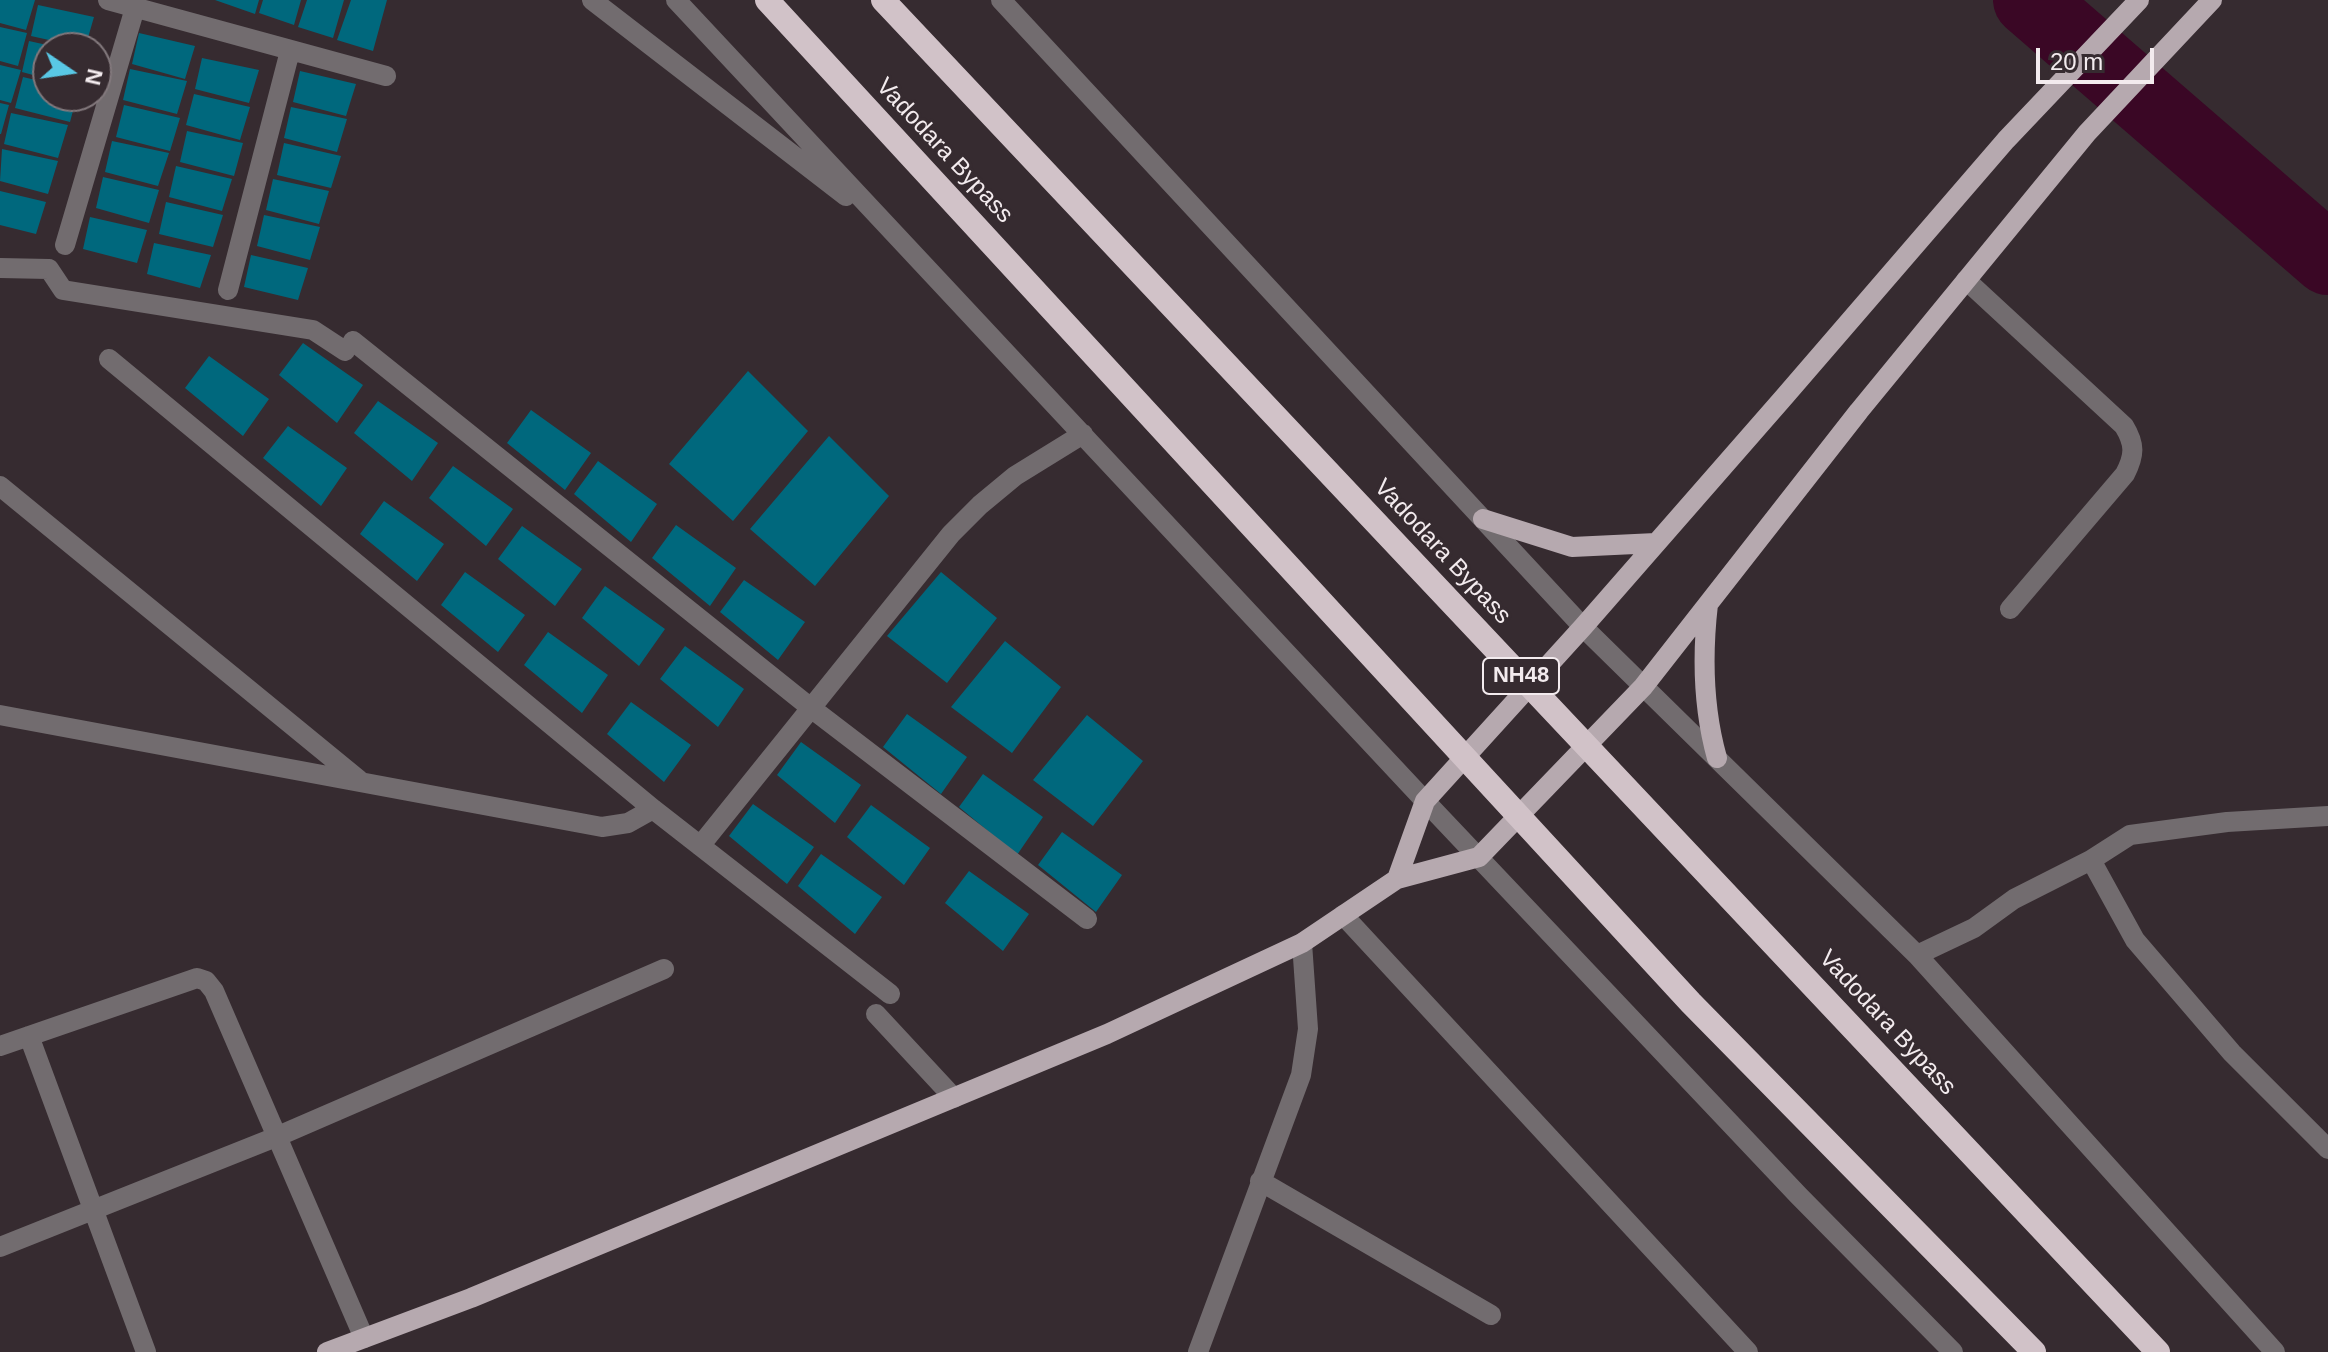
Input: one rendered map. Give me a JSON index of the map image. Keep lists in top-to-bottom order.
{
  "streets": {
    "highway": ["Vadodara Bypass", "NH48"]
  },
  "scale_bar": "20 m",
  "north": "right"
}
